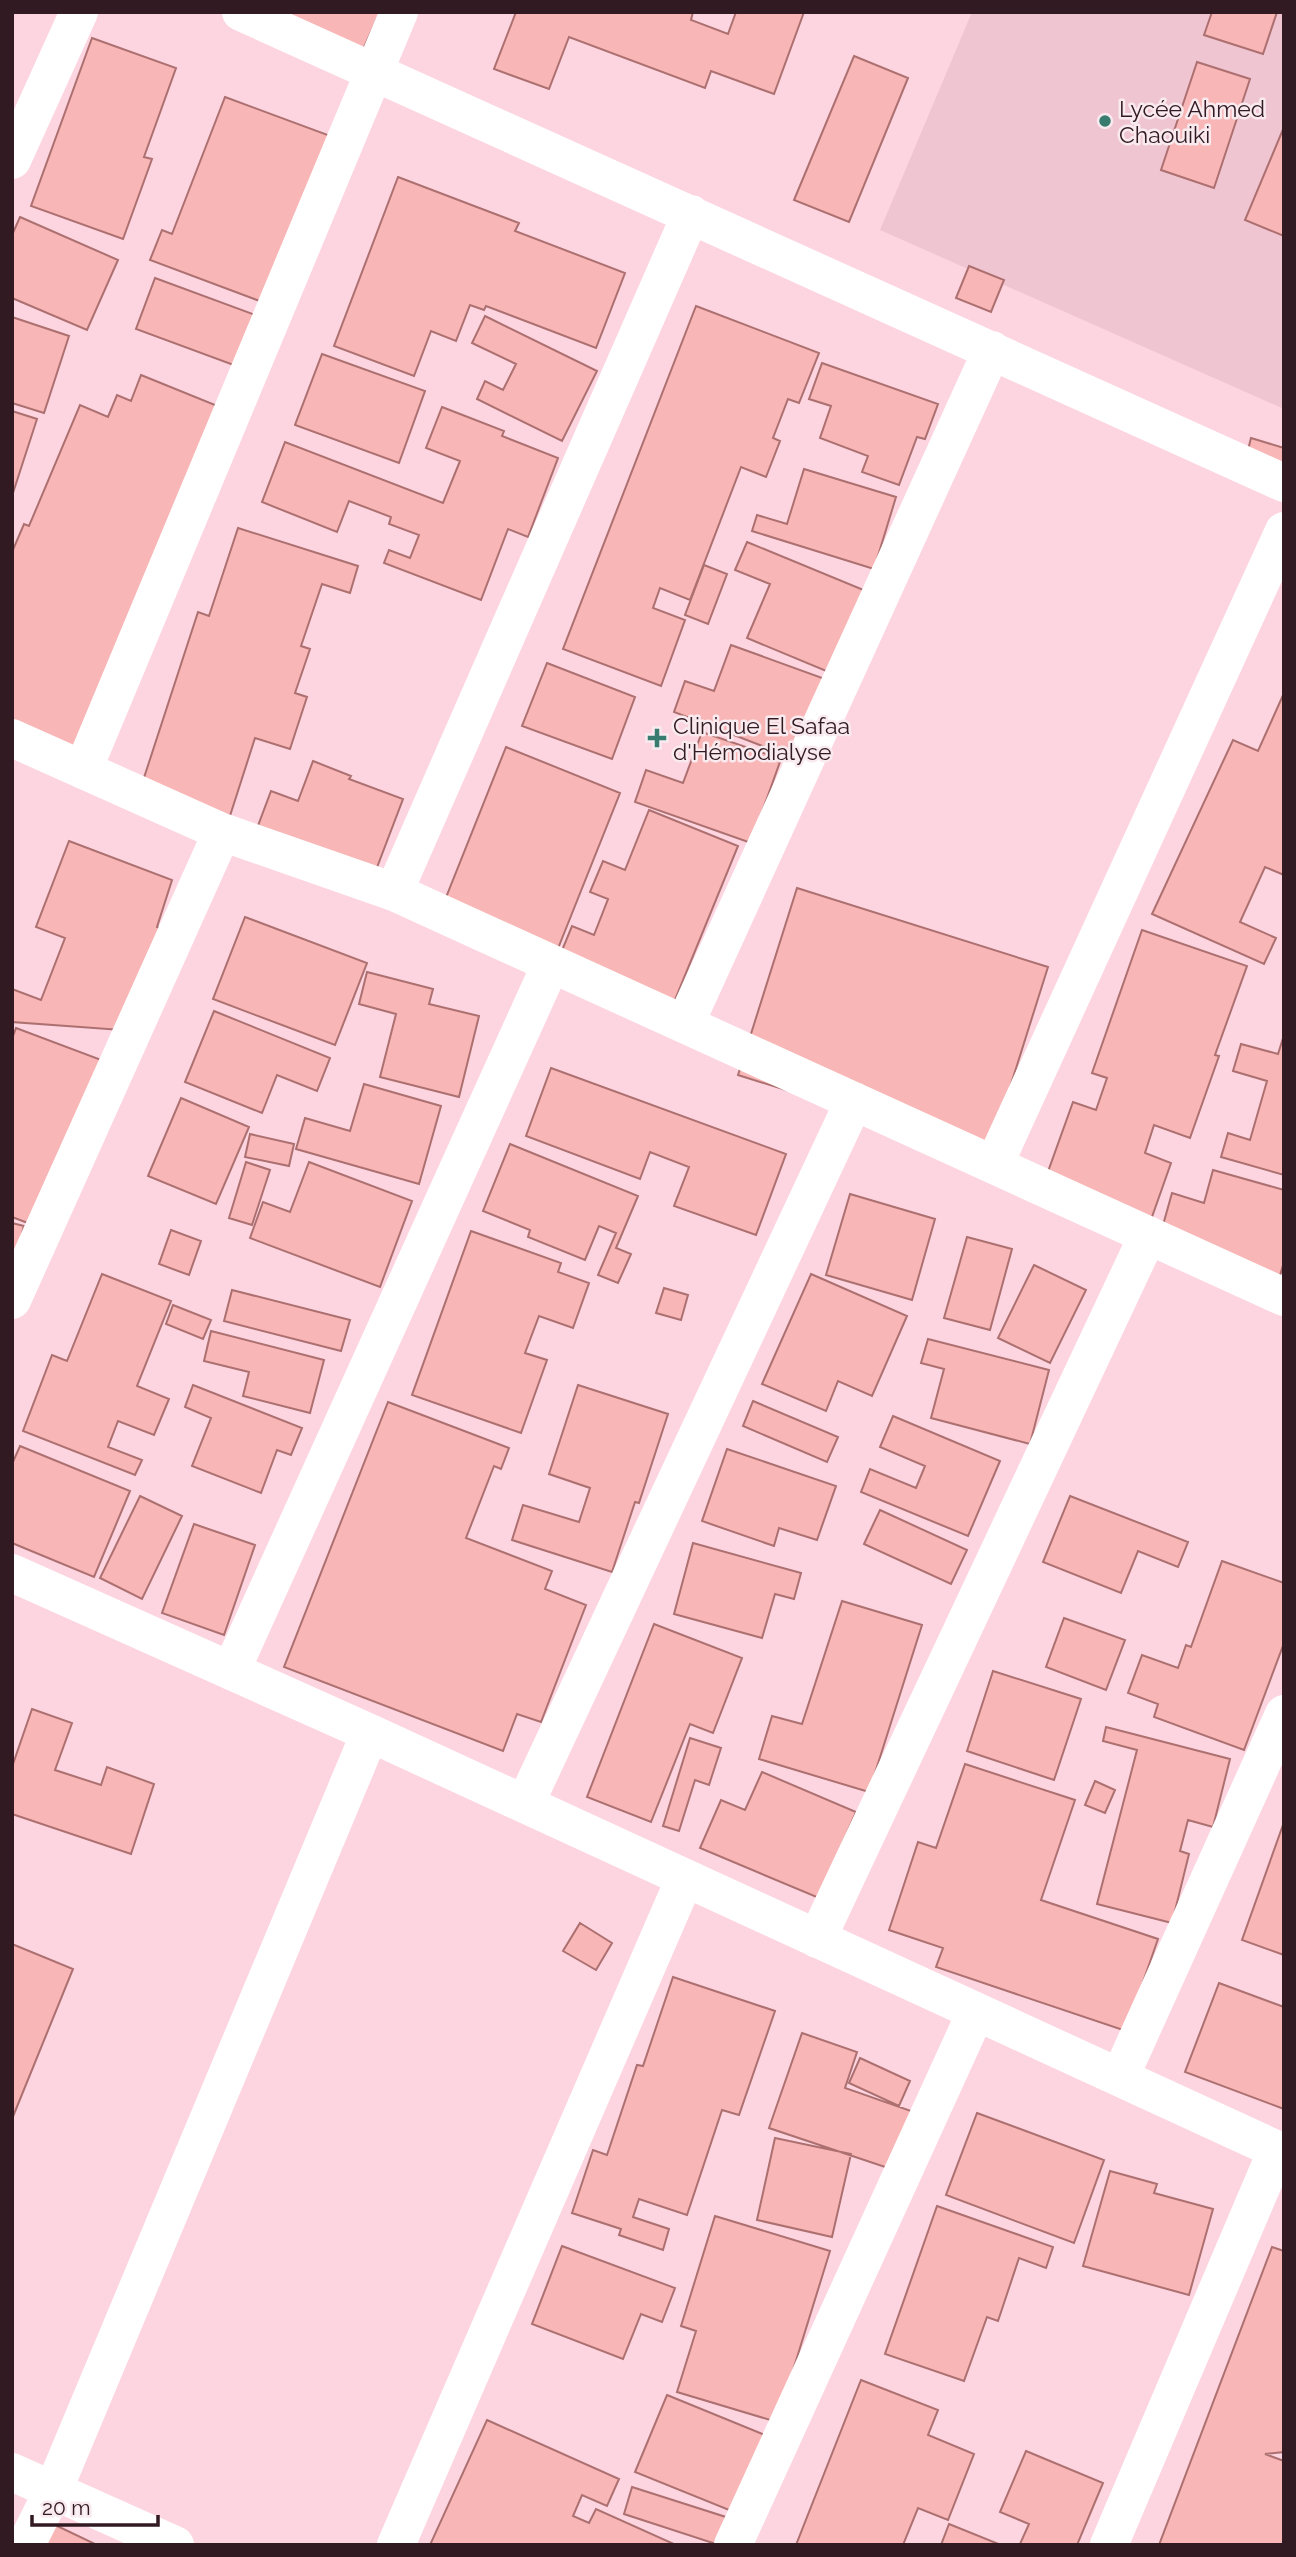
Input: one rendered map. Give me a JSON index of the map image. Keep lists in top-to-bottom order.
{
  "places": {
    "other": ["Lycée Ahmed Chaouiki"],
    "health": ["Clinique El Safaa d'Hémodialyse"]
  },
  "scale_bar": "20 m"
}
